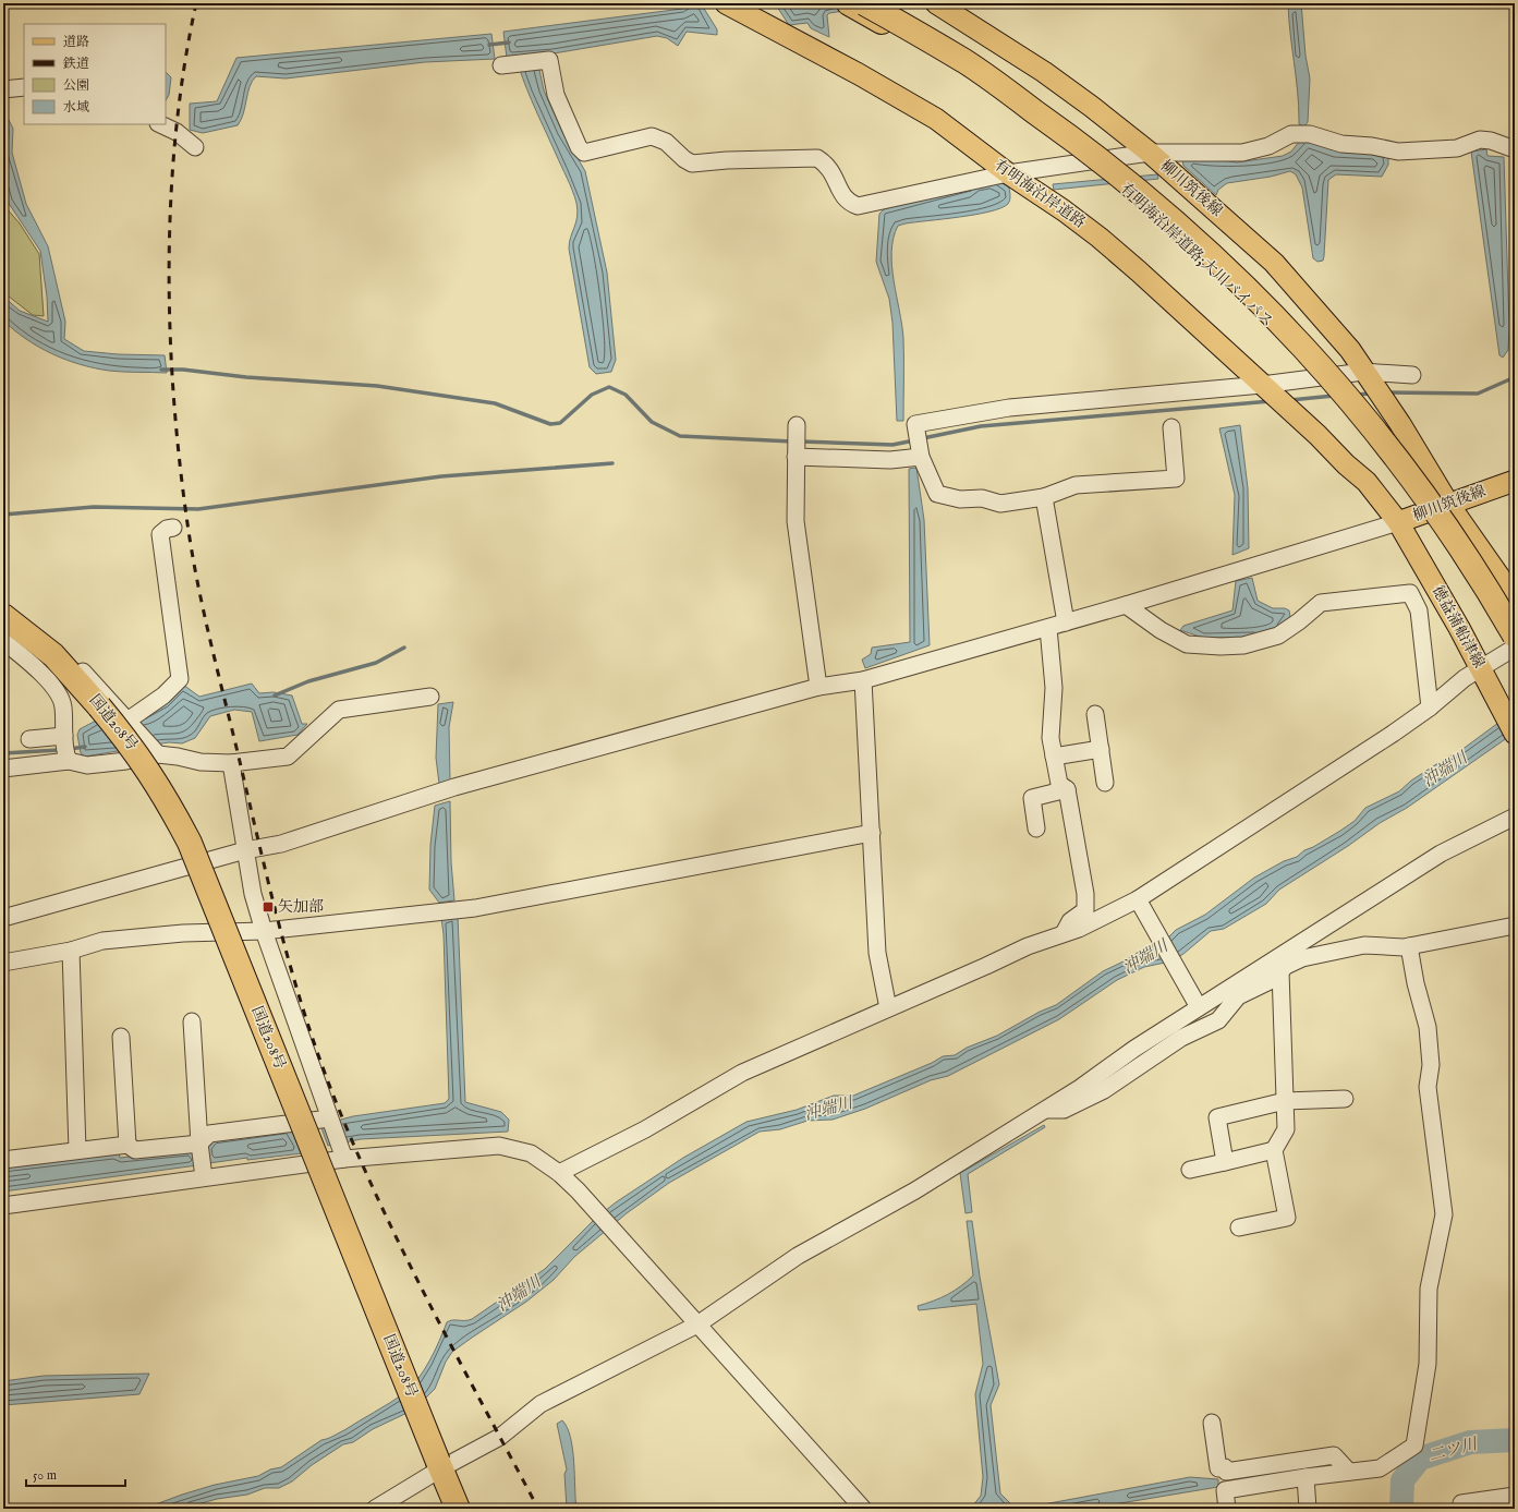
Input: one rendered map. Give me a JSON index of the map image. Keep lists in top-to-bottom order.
{
  "streets": {
    "highway": ["有明海沿岸道路;大川バイパス", "国道208号"],
    "main road": ["柳川筑後線", "有明海沿岸道路", "徳益蒲船津線"]
  },
  "crossings": [
    ["柳川筑後線", "有明海沿岸道路"],
    ["柳川筑後線", "徳益蒲船津線"]
  ],
  "water": ["沖端川", "二ツ川"],
  "places": {
    "transit": ["矢加部"]
  },
  "legend": [
    "道路",
    "鉄道",
    "公園",
    "水域"
  ],
  "scale_bar": "50 m"
}
